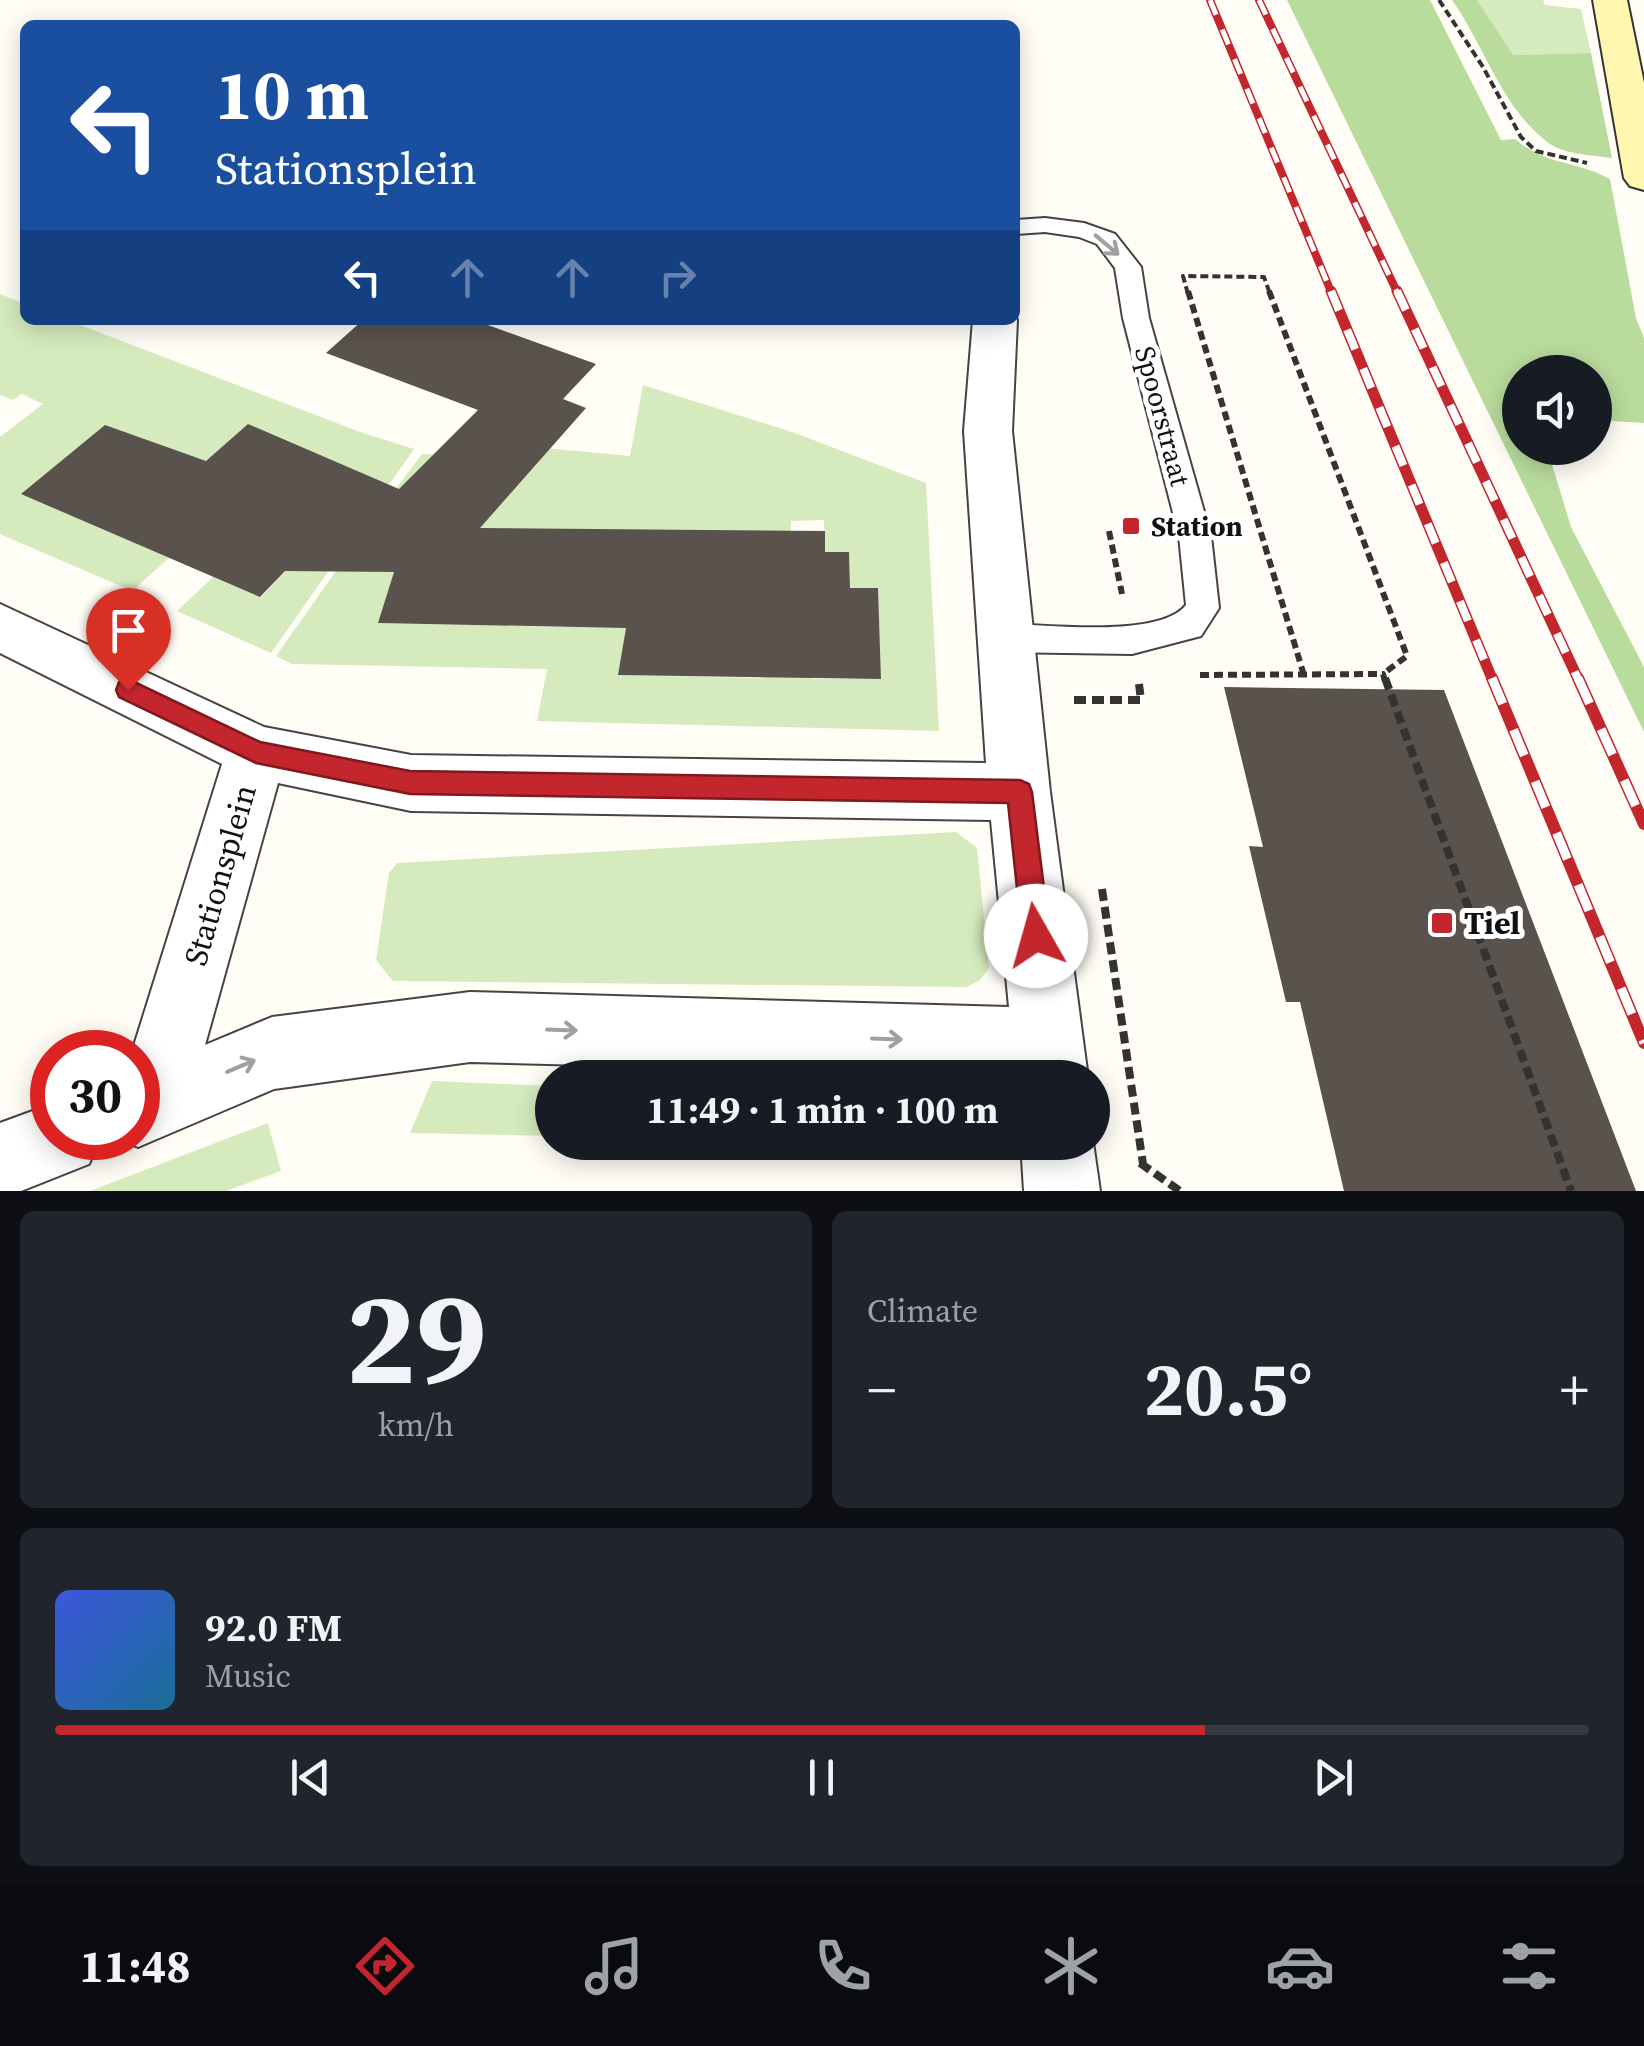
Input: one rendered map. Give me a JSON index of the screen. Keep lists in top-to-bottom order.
{
  "streets": {
    "street": ["Stationsplein"],
    "lane": ["Spoorstraat"]
  },
  "places": {
    "transit": ["Station", "Tiel"]
  },
  "page": {
    "turn": ["10 m", "Stationsplein"],
    "limit": "30",
    "trip": "11:49 · 1 min · 100 m",
    "tile": [
      ["29", "km/h"],
      "Climate"
    ],
    "heat": ["−", "20.5°", "+"],
    "song": ["92.0 FM", "Music"],
    "tabs": "11:48"
  }
}
